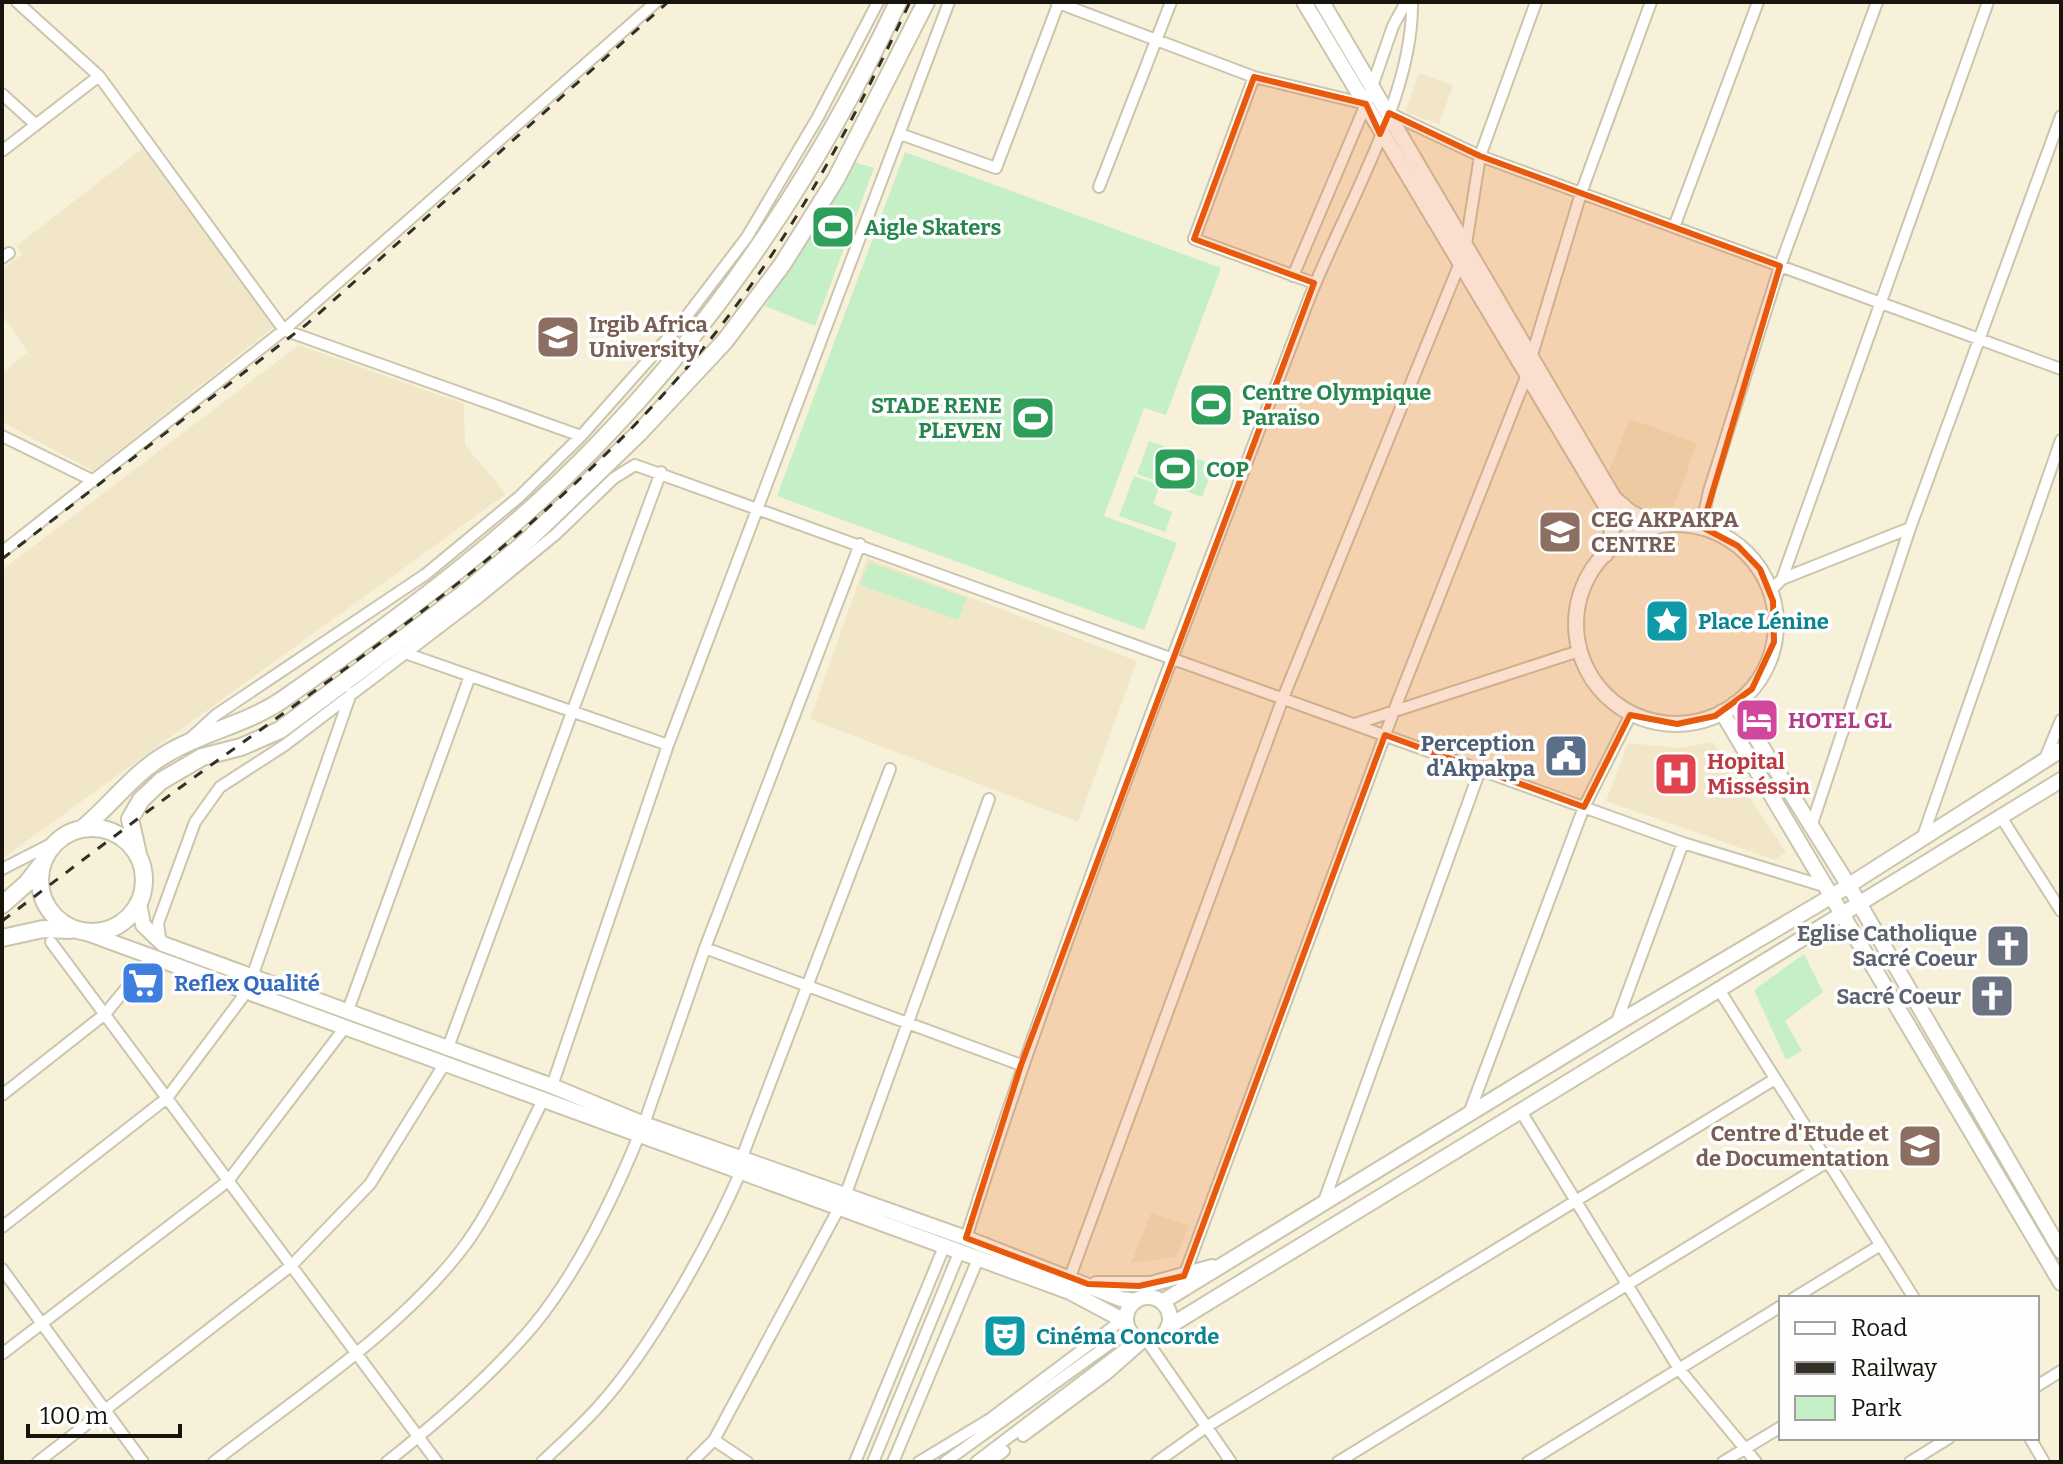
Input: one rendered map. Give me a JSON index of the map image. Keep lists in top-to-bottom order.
{
  "places": {
    "sports": [
      "Aigle Skaters",
      "Centre Olympique Paraïso",
      "STADE RENE PLEVEN",
      "COP"
    ],
    "school or university": ["Irgib Africa University", "CEG AKPAKPA CENTRE", "Centre d'Etude et de Documentation"],
    "place": ["Place Lénine"],
    "hotel": ["HOTEL GL"],
    "public building": ["Perception d'Akpakpa"],
    "hospital": ["Hopital Misséssin"],
    "church": ["Eglise Catholique Sacré Coeur", "Sacré Coeur"],
    "supermarket": ["Reflex Qualité"],
    "theatre": ["Cinéma Concorde"]
  },
  "legend": ["Road", "Railway", "Park"],
  "scale_bar": "100 m"
}
